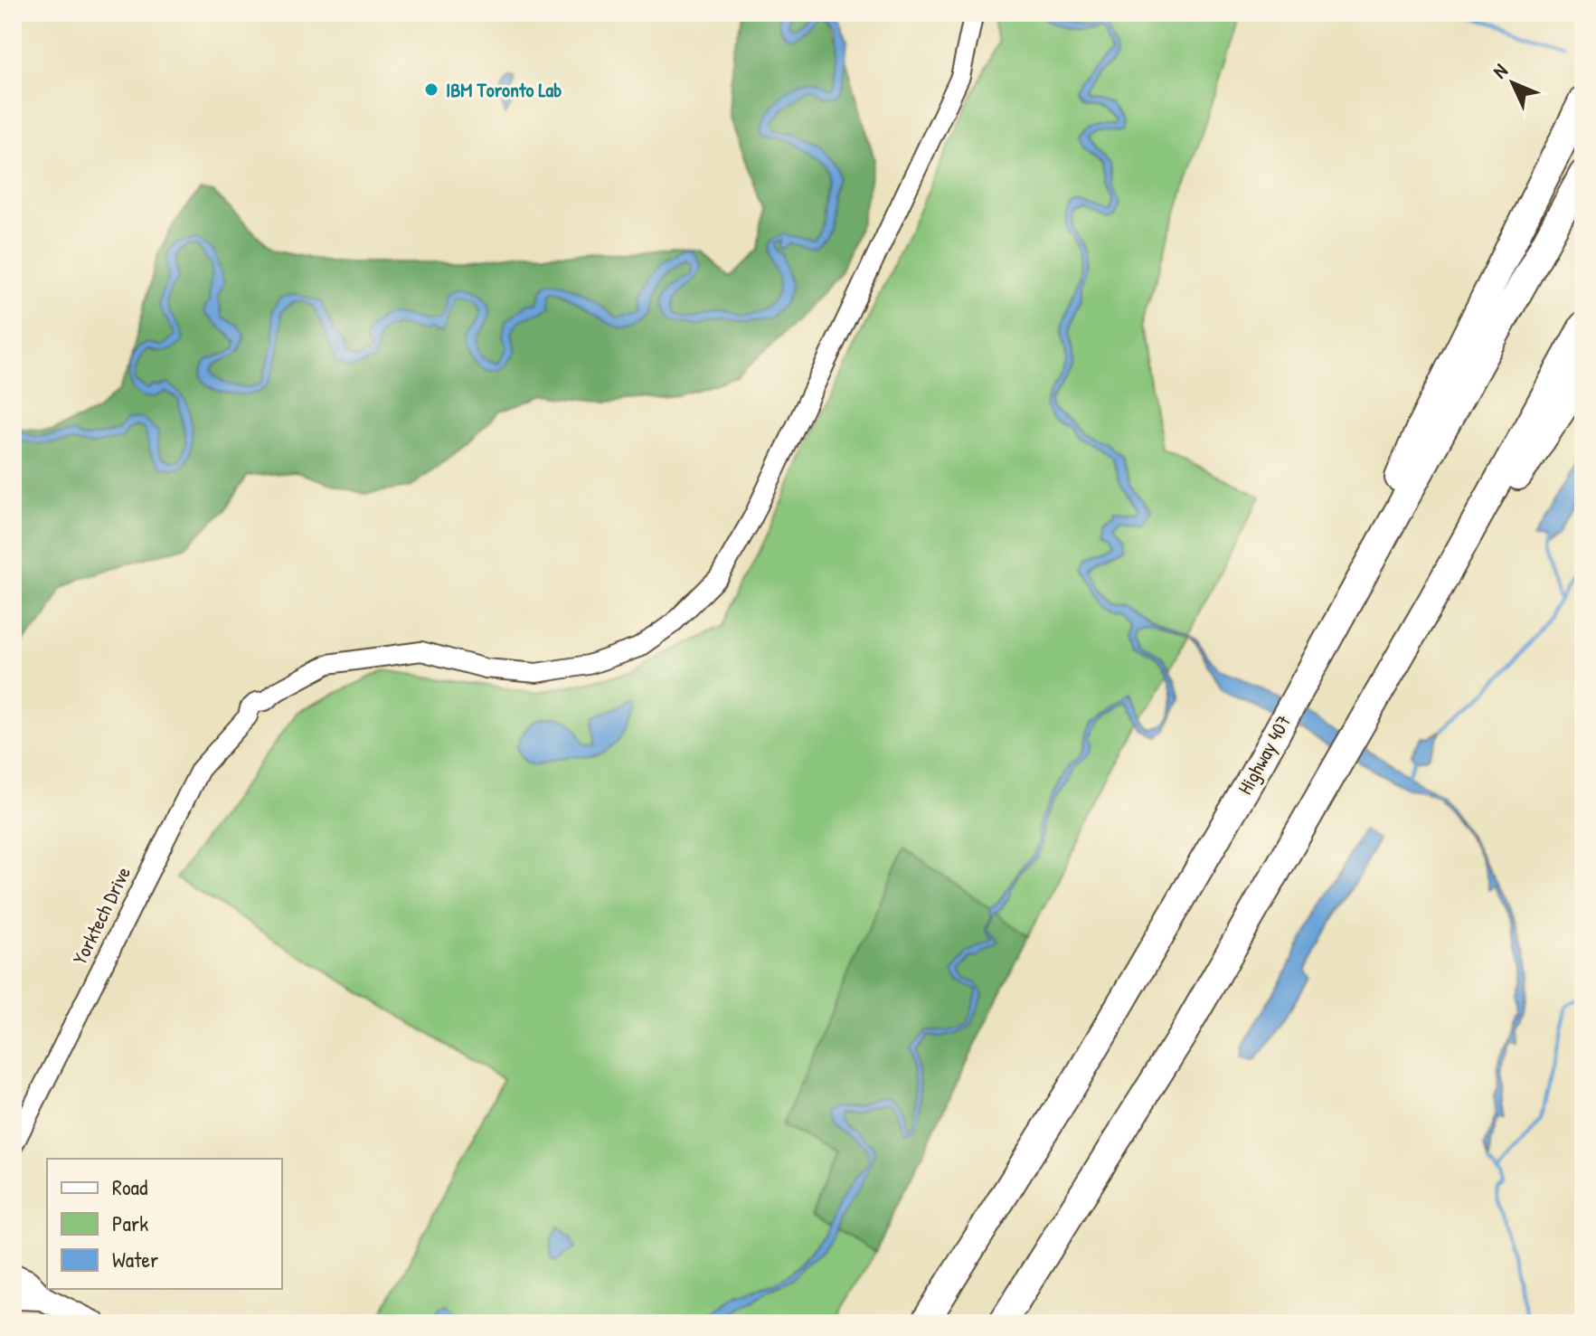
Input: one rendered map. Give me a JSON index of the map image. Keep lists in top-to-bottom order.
{
  "streets": {
    "highway": ["Highway 407"],
    "street": ["Yorktech Drive"]
  },
  "places": ["IBM Toronto Lab"],
  "legend": ["Road", "Park", "Water"],
  "north": "top left"
}
